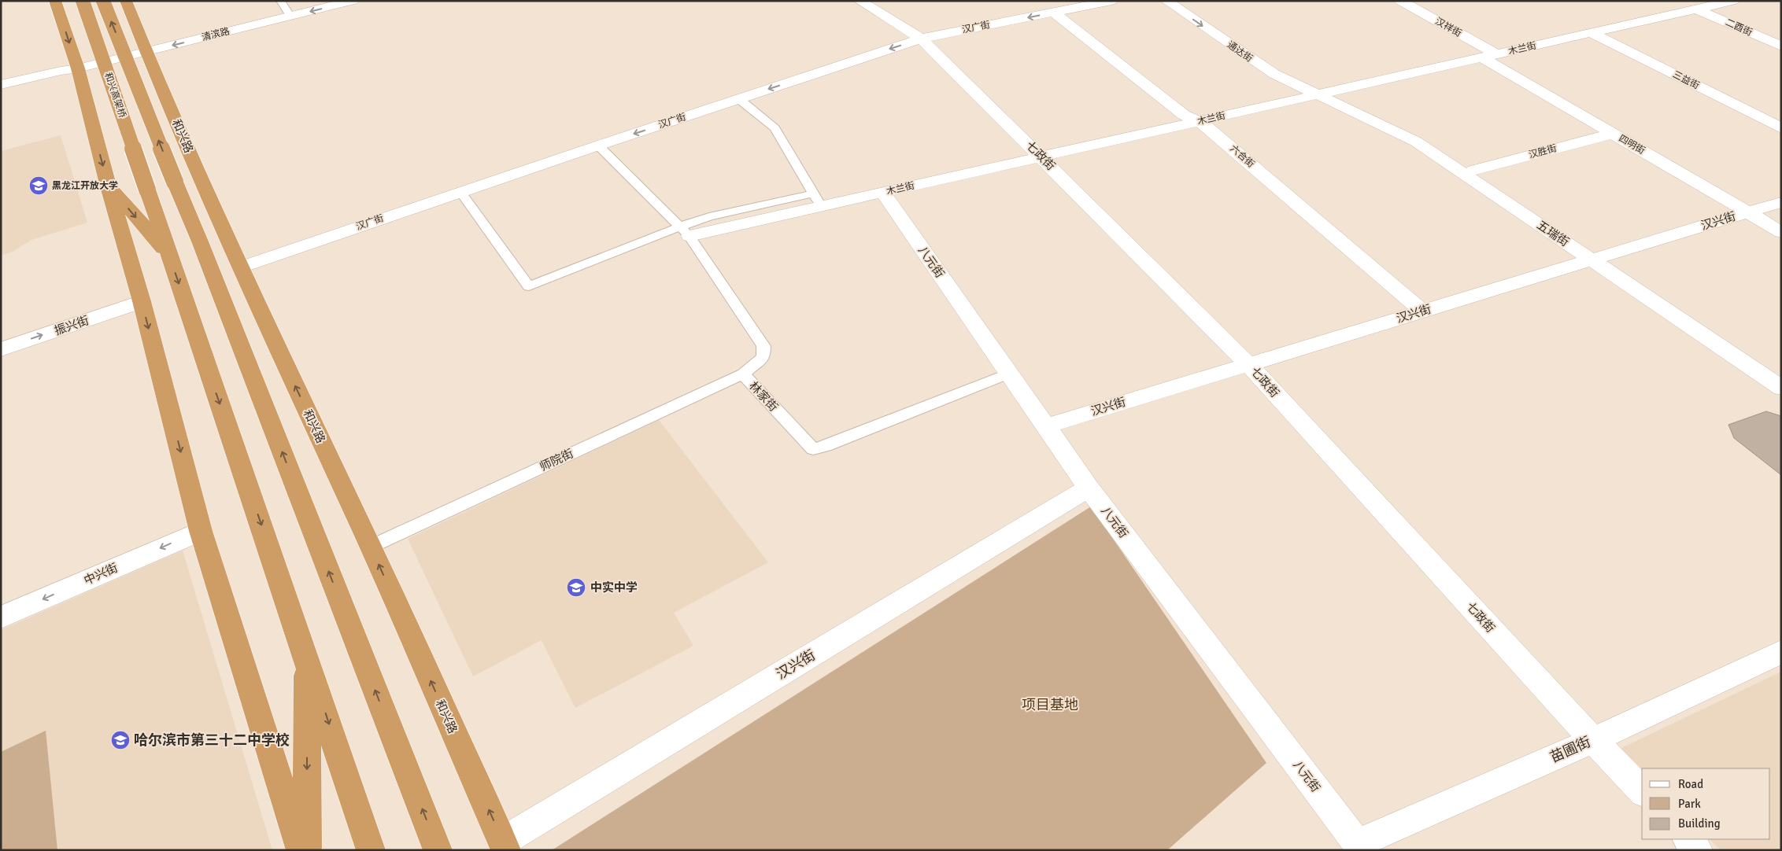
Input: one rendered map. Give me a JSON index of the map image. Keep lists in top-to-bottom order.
{
  "streets": {
    "highway": ["和兴高架桥", "和兴路"],
    "street": [
      "汉广街",
      "汉祥街",
      "二酉街",
      "清滨路",
      "木兰街",
      "通达街",
      "三益街",
      "四明街",
      "汉胜街",
      "七政街",
      "六合街",
      "汉兴街",
      "五瑞街",
      "八元街",
      "振兴街",
      "林家街",
      "师院街",
      "中兴街",
      "苗圃街"
    ]
  },
  "crossings": [
    ["汉广街", "和兴路"],
    ["汉广街", "七政街"],
    ["汉广街", "六合街"],
    ["汉广街", "林家街"],
    ["汉祥街", "木兰街"],
    ["汉祥街", "四明街"],
    ["二酉街", "木兰街"],
    ["清滨路", "和兴路"],
    ["木兰街", "通达街"],
    ["木兰街", "三益街"],
    ["木兰街", "四明街"],
    ["木兰街", "七政街"],
    ["木兰街", "六合街"],
    ["木兰街", "五瑞街"],
    ["木兰街", "八元街"],
    ["木兰街", "林家街"],
    ["通达街", "五瑞街"],
    ["和兴路", "汉兴街"],
    ["和兴路", "师院街"],
    ["四明街", "汉胜街"],
    ["四明街", "汉兴街"],
    ["汉胜街", "五瑞街"],
    ["七政街", "汉兴街"],
    ["七政街", "苗圃街"],
    ["六合街", "汉兴街"],
    ["汉兴街", "五瑞街"],
    ["汉兴街", "八元街"],
    ["八元街", "林家街"],
    ["八元街", "苗圃街"],
    ["林家街", "师院街"]
  ],
  "one_way": [
    "汉广街",
    "清滨路",
    "振兴街",
    "中兴街"
  ],
  "parks": ["项目基地"],
  "places": {
    "school or university": ["黑龙江开放大学", "中实中学", "哈尔滨市第三十二中学校"]
  },
  "legend": ["Road", "Park", "Building"]
}
